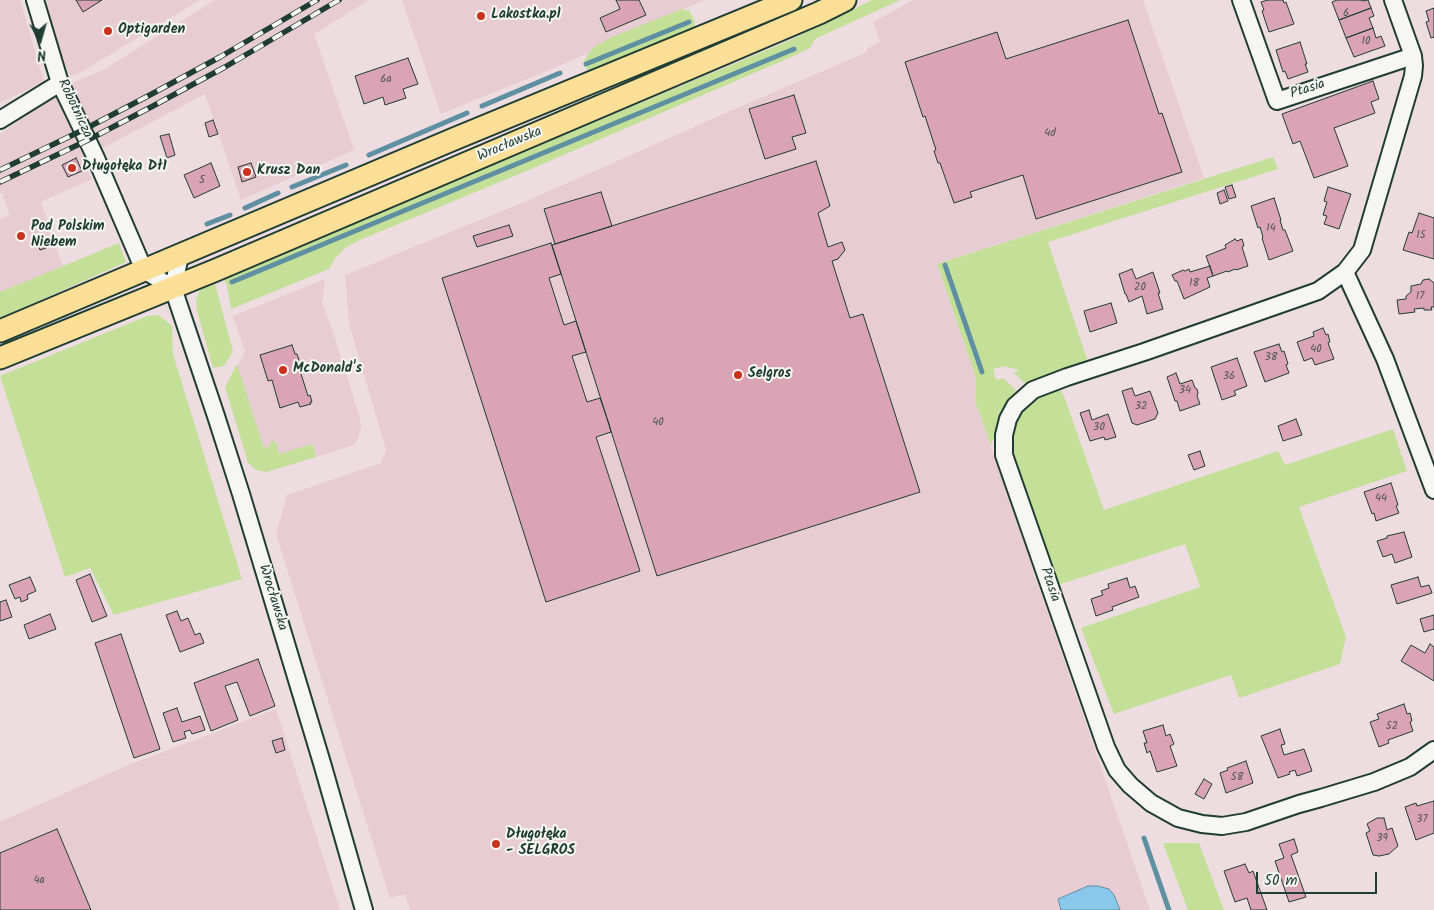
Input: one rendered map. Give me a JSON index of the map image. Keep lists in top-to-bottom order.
{
  "streets": {
    "main road": ["Wrocławska"],
    "street": ["Ptasia", "Robotnicza"]
  },
  "crossings": [
    ["Robotnicza", "Wrocławska"]
  ],
  "places": [
    "Lakostka.pl",
    "Optigarden",
    "Długołęka Dł1",
    "Krusz Dan",
    "Pod Polskim Niebem",
    "McDonald's",
    "Selgros",
    "Długołęka - SELGROS"
  ],
  "house_numbers": [
    "6",
    "10",
    "6a",
    "4d",
    "5",
    "14",
    "15",
    "18",
    "20",
    "17",
    "40",
    "38",
    "36",
    "34",
    "32",
    "40",
    "30",
    "44",
    "52",
    "58",
    "37",
    "39",
    "4a"
  ],
  "scale_bar": "50 m",
  "north": "bottom"
}
